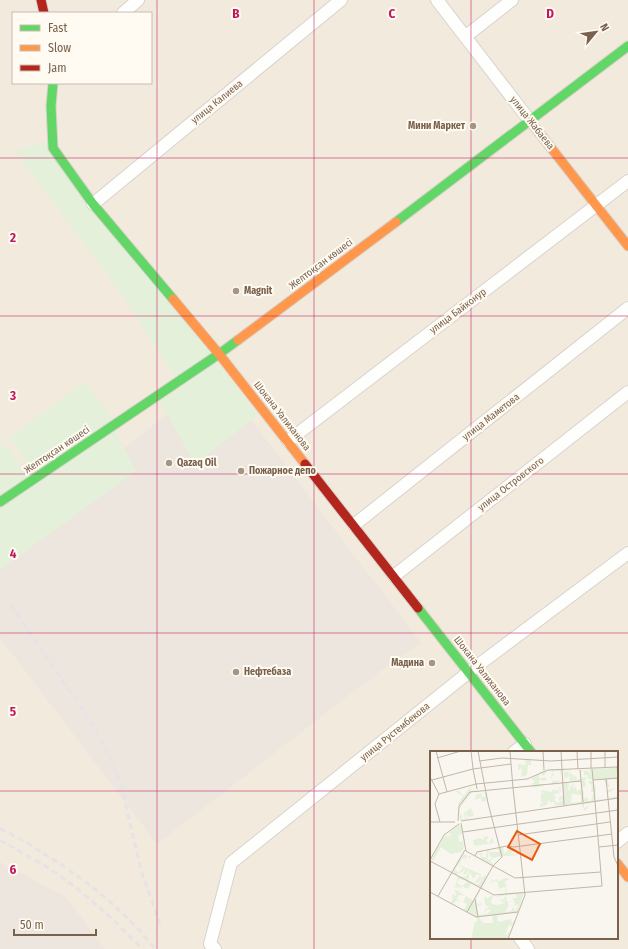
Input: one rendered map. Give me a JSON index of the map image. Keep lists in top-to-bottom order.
{
  "streets": {
    "street": [
      "улица Калиева",
      "улица Жабаева",
      "Желтоқсан көшесі",
      "улица Байконур",
      "Шокана Уалиханова",
      "улица Маметова",
      "улица Островского",
      "улица Рустембекова"
    ]
  },
  "crossings": [
    ["улица Калиева", "Шокана Уалиханова"],
    ["улица Жабаева", "Желтоқсан көшесі"],
    ["улица Жабаева", "улица Байконур"],
    ["Желтоқсан көшесі", "Шокана Уалиханова"],
    ["улица Байконур", "Шокана Уалиханова"],
    ["Шокана Уалиханова", "улица Маметова"],
    ["Шокана Уалиханова", "улица Островского"],
    ["Шокана Уалиханова", "улица Рустембекова"]
  ],
  "places": [
    "Мини Маркет",
    "Magnit",
    "Qazaq Oil",
    "Пожарное депо",
    "Мадина",
    "Нефтебаза"
  ],
  "legend": ["Fast", "Slow", "Jam"],
  "scale_bar": "50 m",
  "north": "top right",
  "grid": {
    "columns": ["B", "C", "D"],
    "rows": [
      "2",
      "3",
      "4",
      "5",
      "6"
    ]
  }
}
